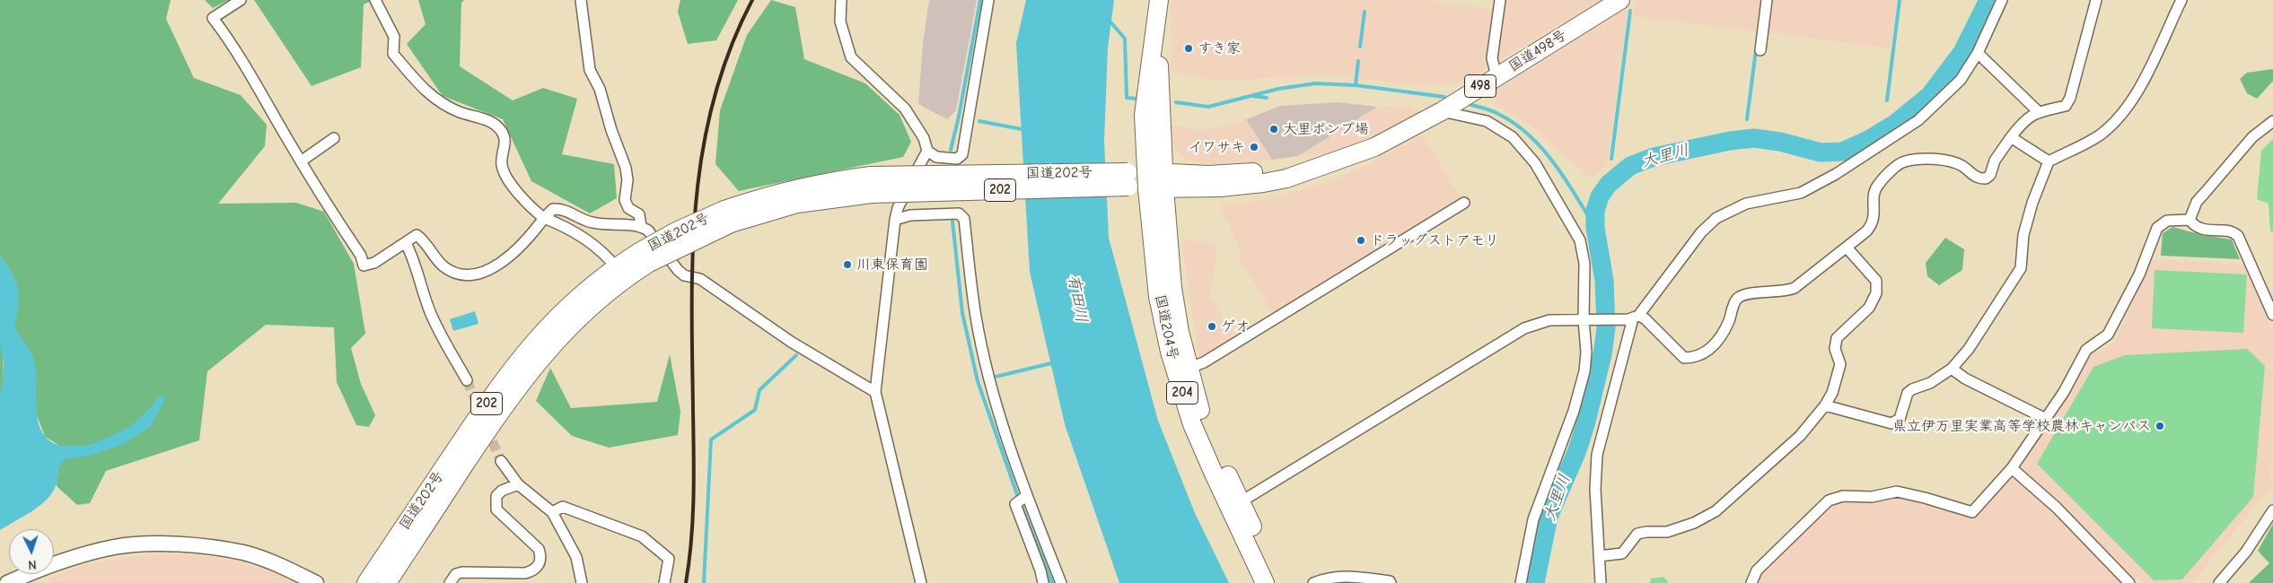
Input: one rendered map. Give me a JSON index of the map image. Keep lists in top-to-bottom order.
{
  "streets": {
    "highway": [
      "国道498号",
      "498",
      "国道202号",
      "202",
      "国道204号",
      "204"
    ]
  },
  "crossings": [
    ["国道498号", "国道202号"],
    ["国道498号", "国道204号"],
    ["国道202号", "国道204号"]
  ],
  "water": ["大里川", "有田川"],
  "places": [
    "すき家",
    "大里ポンプ場",
    "イワサキ",
    "ドラッグストアモリ",
    "川東保育園",
    "ゲオ",
    "県立伊万里実業高等学校農林キャンパス"
  ],
  "north": "bottom"
}
